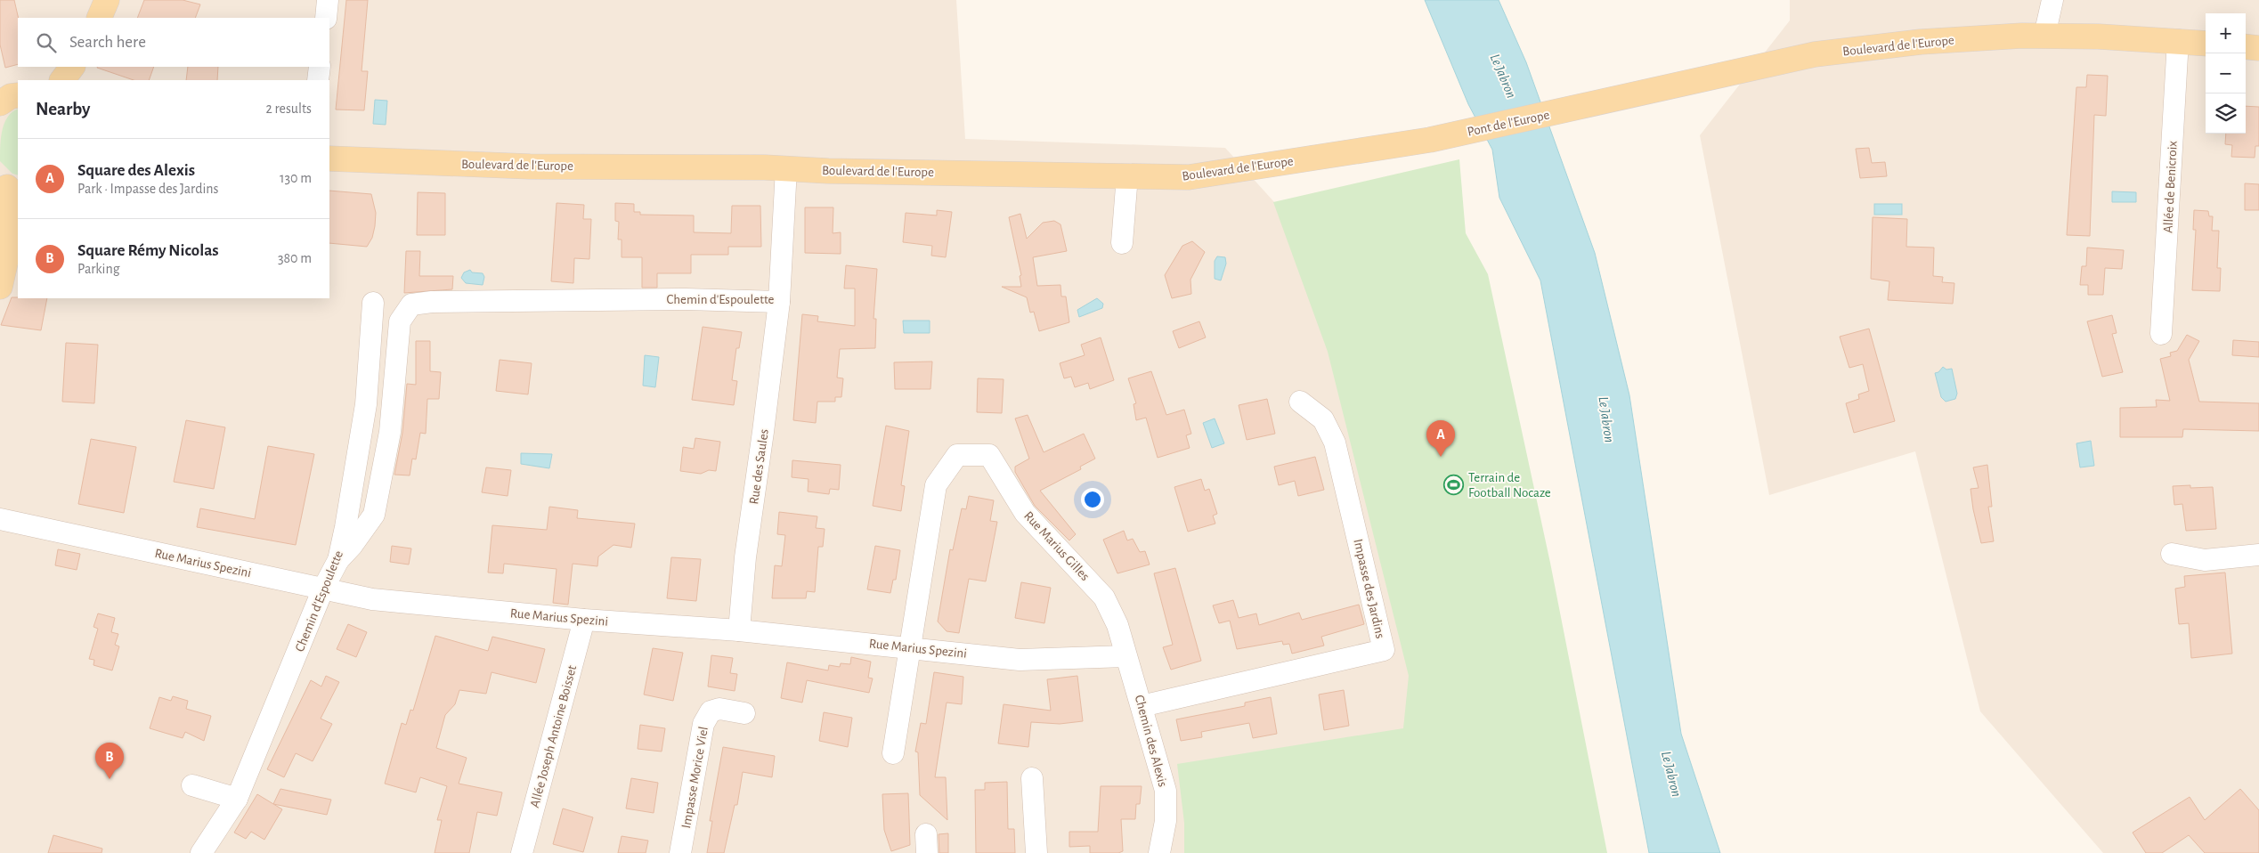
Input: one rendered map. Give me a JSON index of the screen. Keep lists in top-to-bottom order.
{
  "streets": {
    "main road": ["Boulevard de l'Europe", "Pont de l'Europe"],
    "street": [
      "Allée de Benicroix",
      "Chemin d'Espoulette",
      "Rue des Saules",
      "Rue Marius Gilles",
      "Rue Marius Spezini",
      "Impasse des Jardins",
      "Allée Joseph Antoine Boisset",
      "Chemin des Alexis",
      "Impasse Morice Viel"
    ]
  },
  "crossings": [
    ["Boulevard de l'Europe", "Pont de l'Europe"],
    ["Boulevard de l'Europe", "Allée de Benicroix"],
    ["Boulevard de l'Europe", "Chemin d'Espoulette"],
    ["Chemin d'Espoulette", "Rue des Saules"],
    ["Chemin d'Espoulette", "Rue Marius Spezini"],
    ["Rue des Saules", "Rue Marius Spezini"],
    ["Rue Marius Gilles", "Rue Marius Spezini"],
    ["Rue Marius Gilles", "Chemin des Alexis"],
    ["Rue Marius Spezini", "Allée Joseph Antoine Boisset"],
    ["Rue Marius Spezini", "Chemin des Alexis"],
    ["Impasse des Jardins", "Chemin des Alexis"]
  ],
  "water": ["Le Jabron"],
  "places": {
    "sports": ["Terrain de Football Nocaze"]
  },
  "page": {
    "map_buttons": ["+", "−"],
    "search": "Search here",
    "heading": ["Nearby", "2 results"],
    "list": [
      {
        "mark": "A",
        "name": "Square des Alexis",
        "note": "Park · Impasse des Jardins",
        "value": "130 m"
      },
      {
        "mark": "B",
        "name": "Square Rémy Nicolas",
        "note": "Parking",
        "value": "380 m"
      }
    ],
    "pins": ["A", "B"]
  }
}
